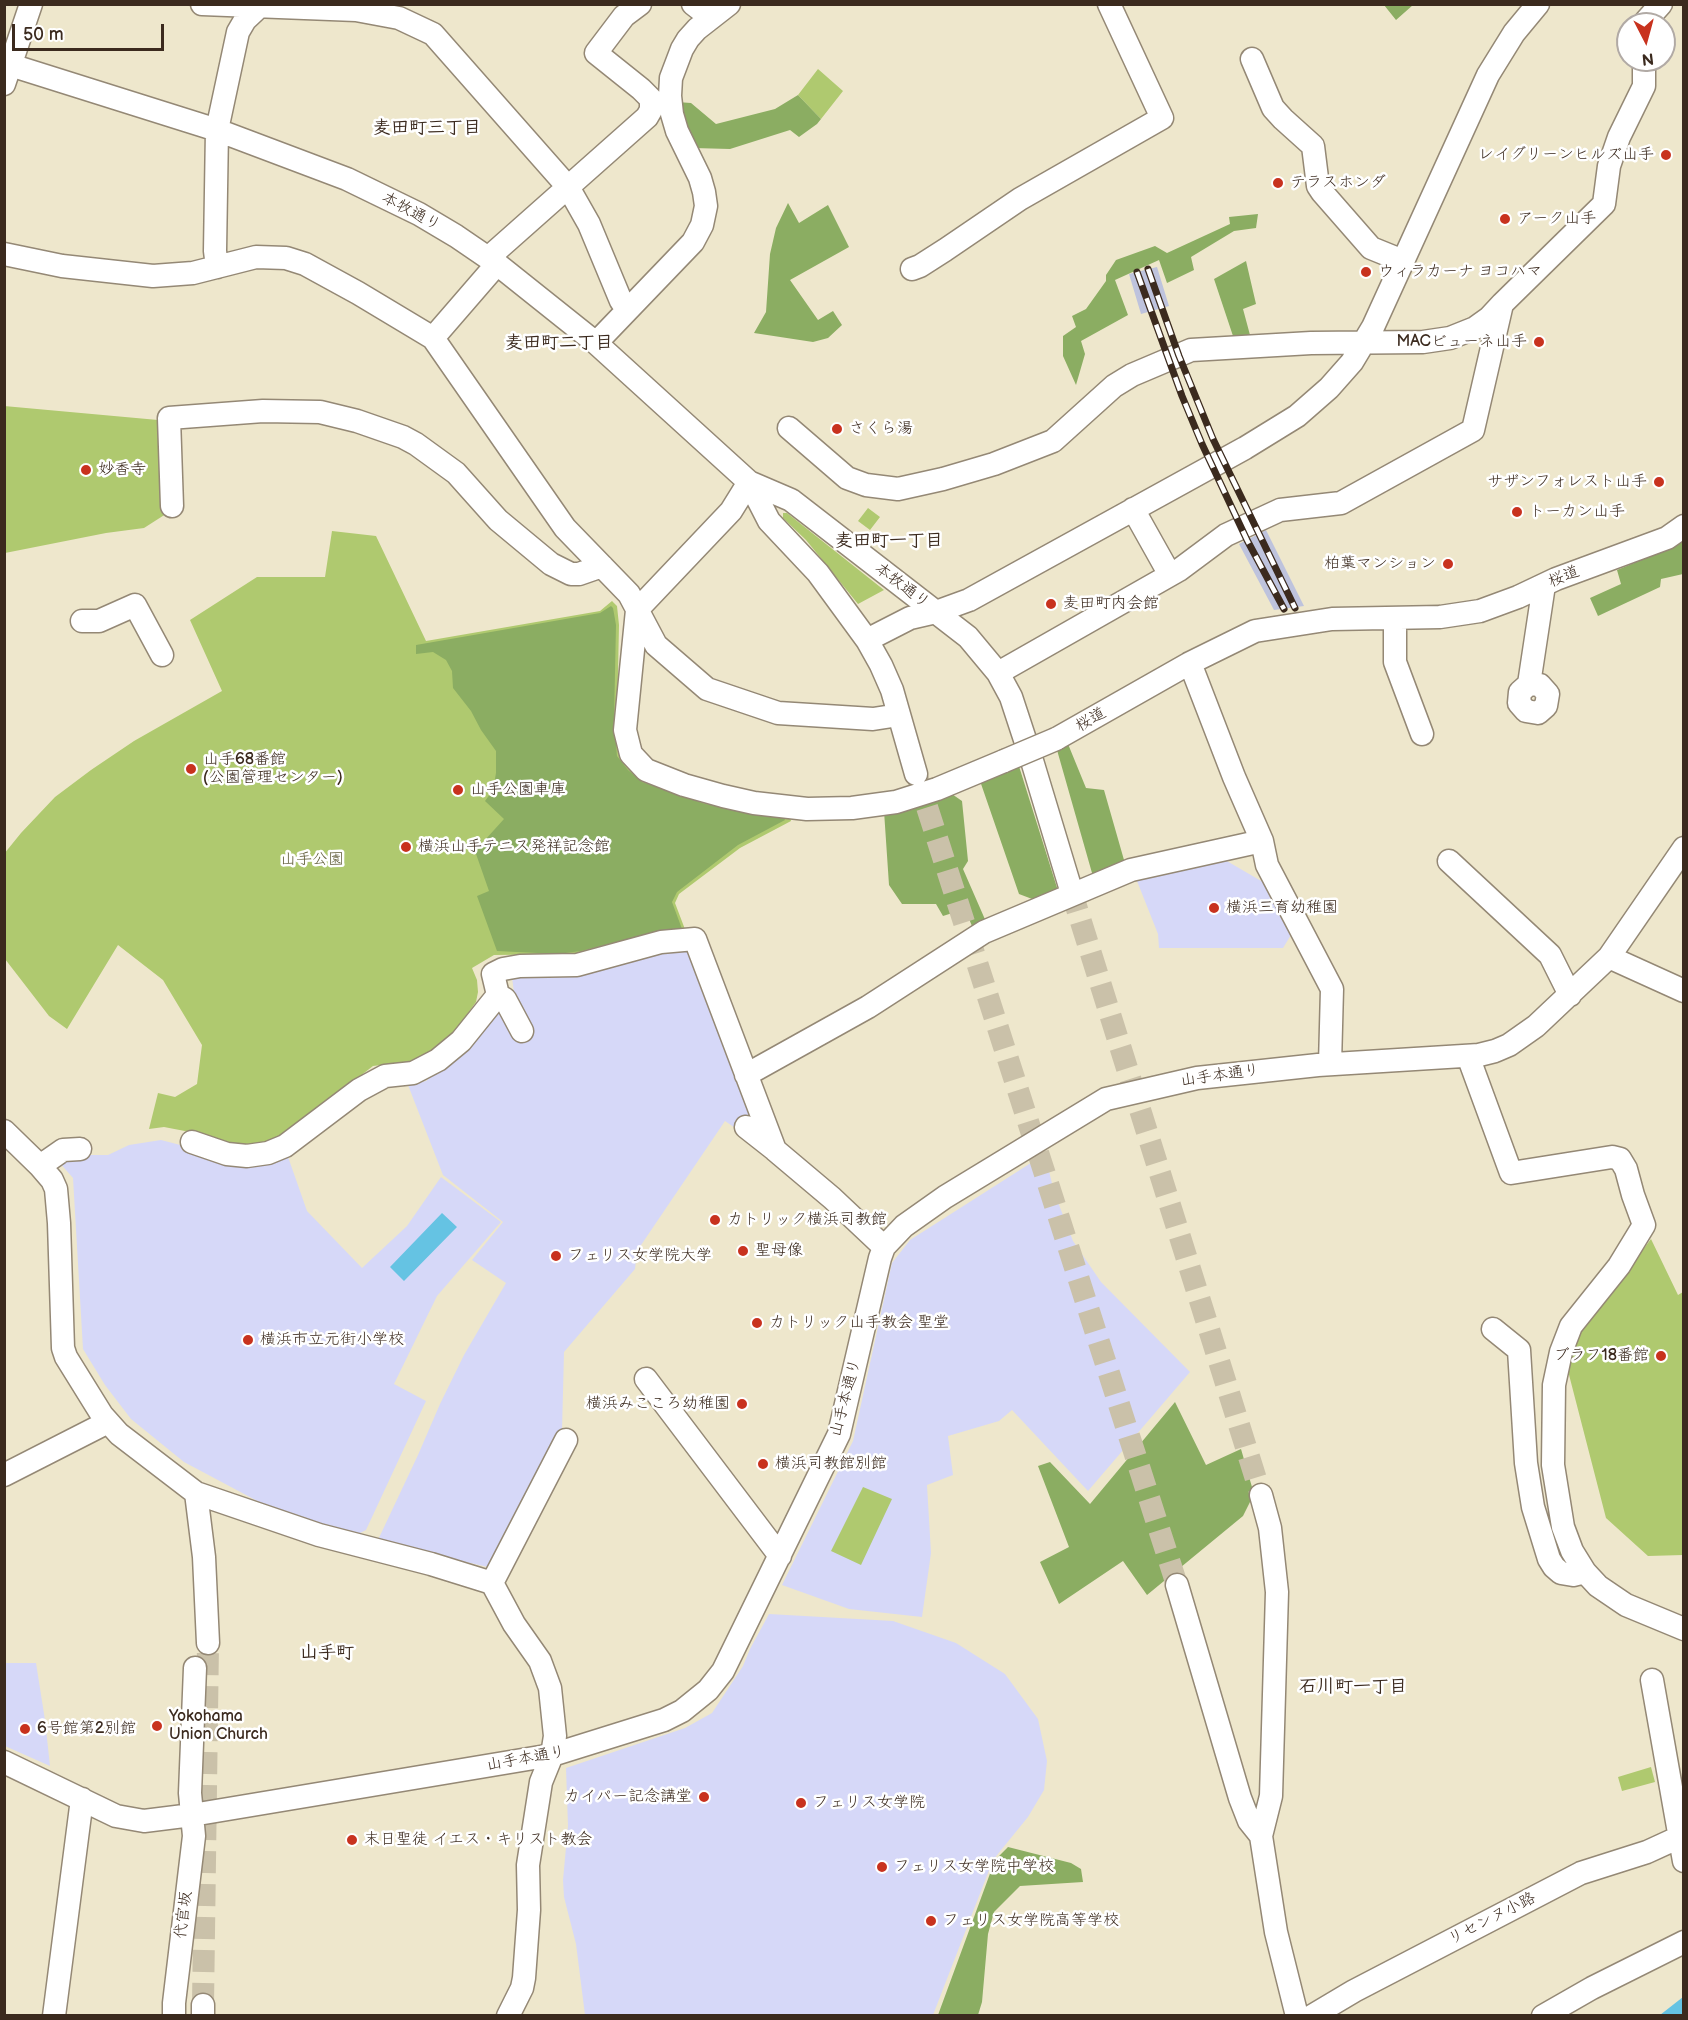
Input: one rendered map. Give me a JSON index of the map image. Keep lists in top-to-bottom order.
{
  "streets": {
    "street": [
      "本牧通り",
      "桜道",
      "山手本通り",
      "代官坂",
      "リセンヌ小路"
    ]
  },
  "crossings": [
    ["山手本通り", "代官坂"]
  ],
  "districts": [
    "麦田町三丁目",
    "麦田町二丁目",
    "麦田町一丁目",
    "山手町",
    "石川町一丁目"
  ],
  "parks": ["山手公園"],
  "places": [
    "レイグリーンヒルズ山手",
    "テラスホンダ",
    "アーク山手",
    "ウィラカーナ ヨコハマ",
    "MACビューネ山手",
    "さくら湯",
    "妙香寺",
    "サザンフォレスト山手",
    "トーカン山手",
    "柏葉マンション",
    "麦田町内会館",
    "山手68番館 (公園管理センター)",
    "山手公園車庫",
    "横浜山手テニス発祥記念館",
    "横浜三育幼稚園",
    "カトリック横浜司教館",
    "聖母像",
    "フェリス女学院大学",
    "カトリック山手教会 聖堂",
    "横浜市立元街小学校",
    "ブラフ18番館",
    "横浜みこころ幼稚園",
    "横浜司教館別館",
    "Yokohama Union Church",
    "6号館第2別館",
    "カイパー記念講堂",
    "フェリス女学院",
    "末日聖徒 イエス・キリスト教会",
    "フェリス女学院中学校",
    "フェリス女学院高等学校"
  ],
  "scale_bar": "50 m",
  "north": "bottom"
}
